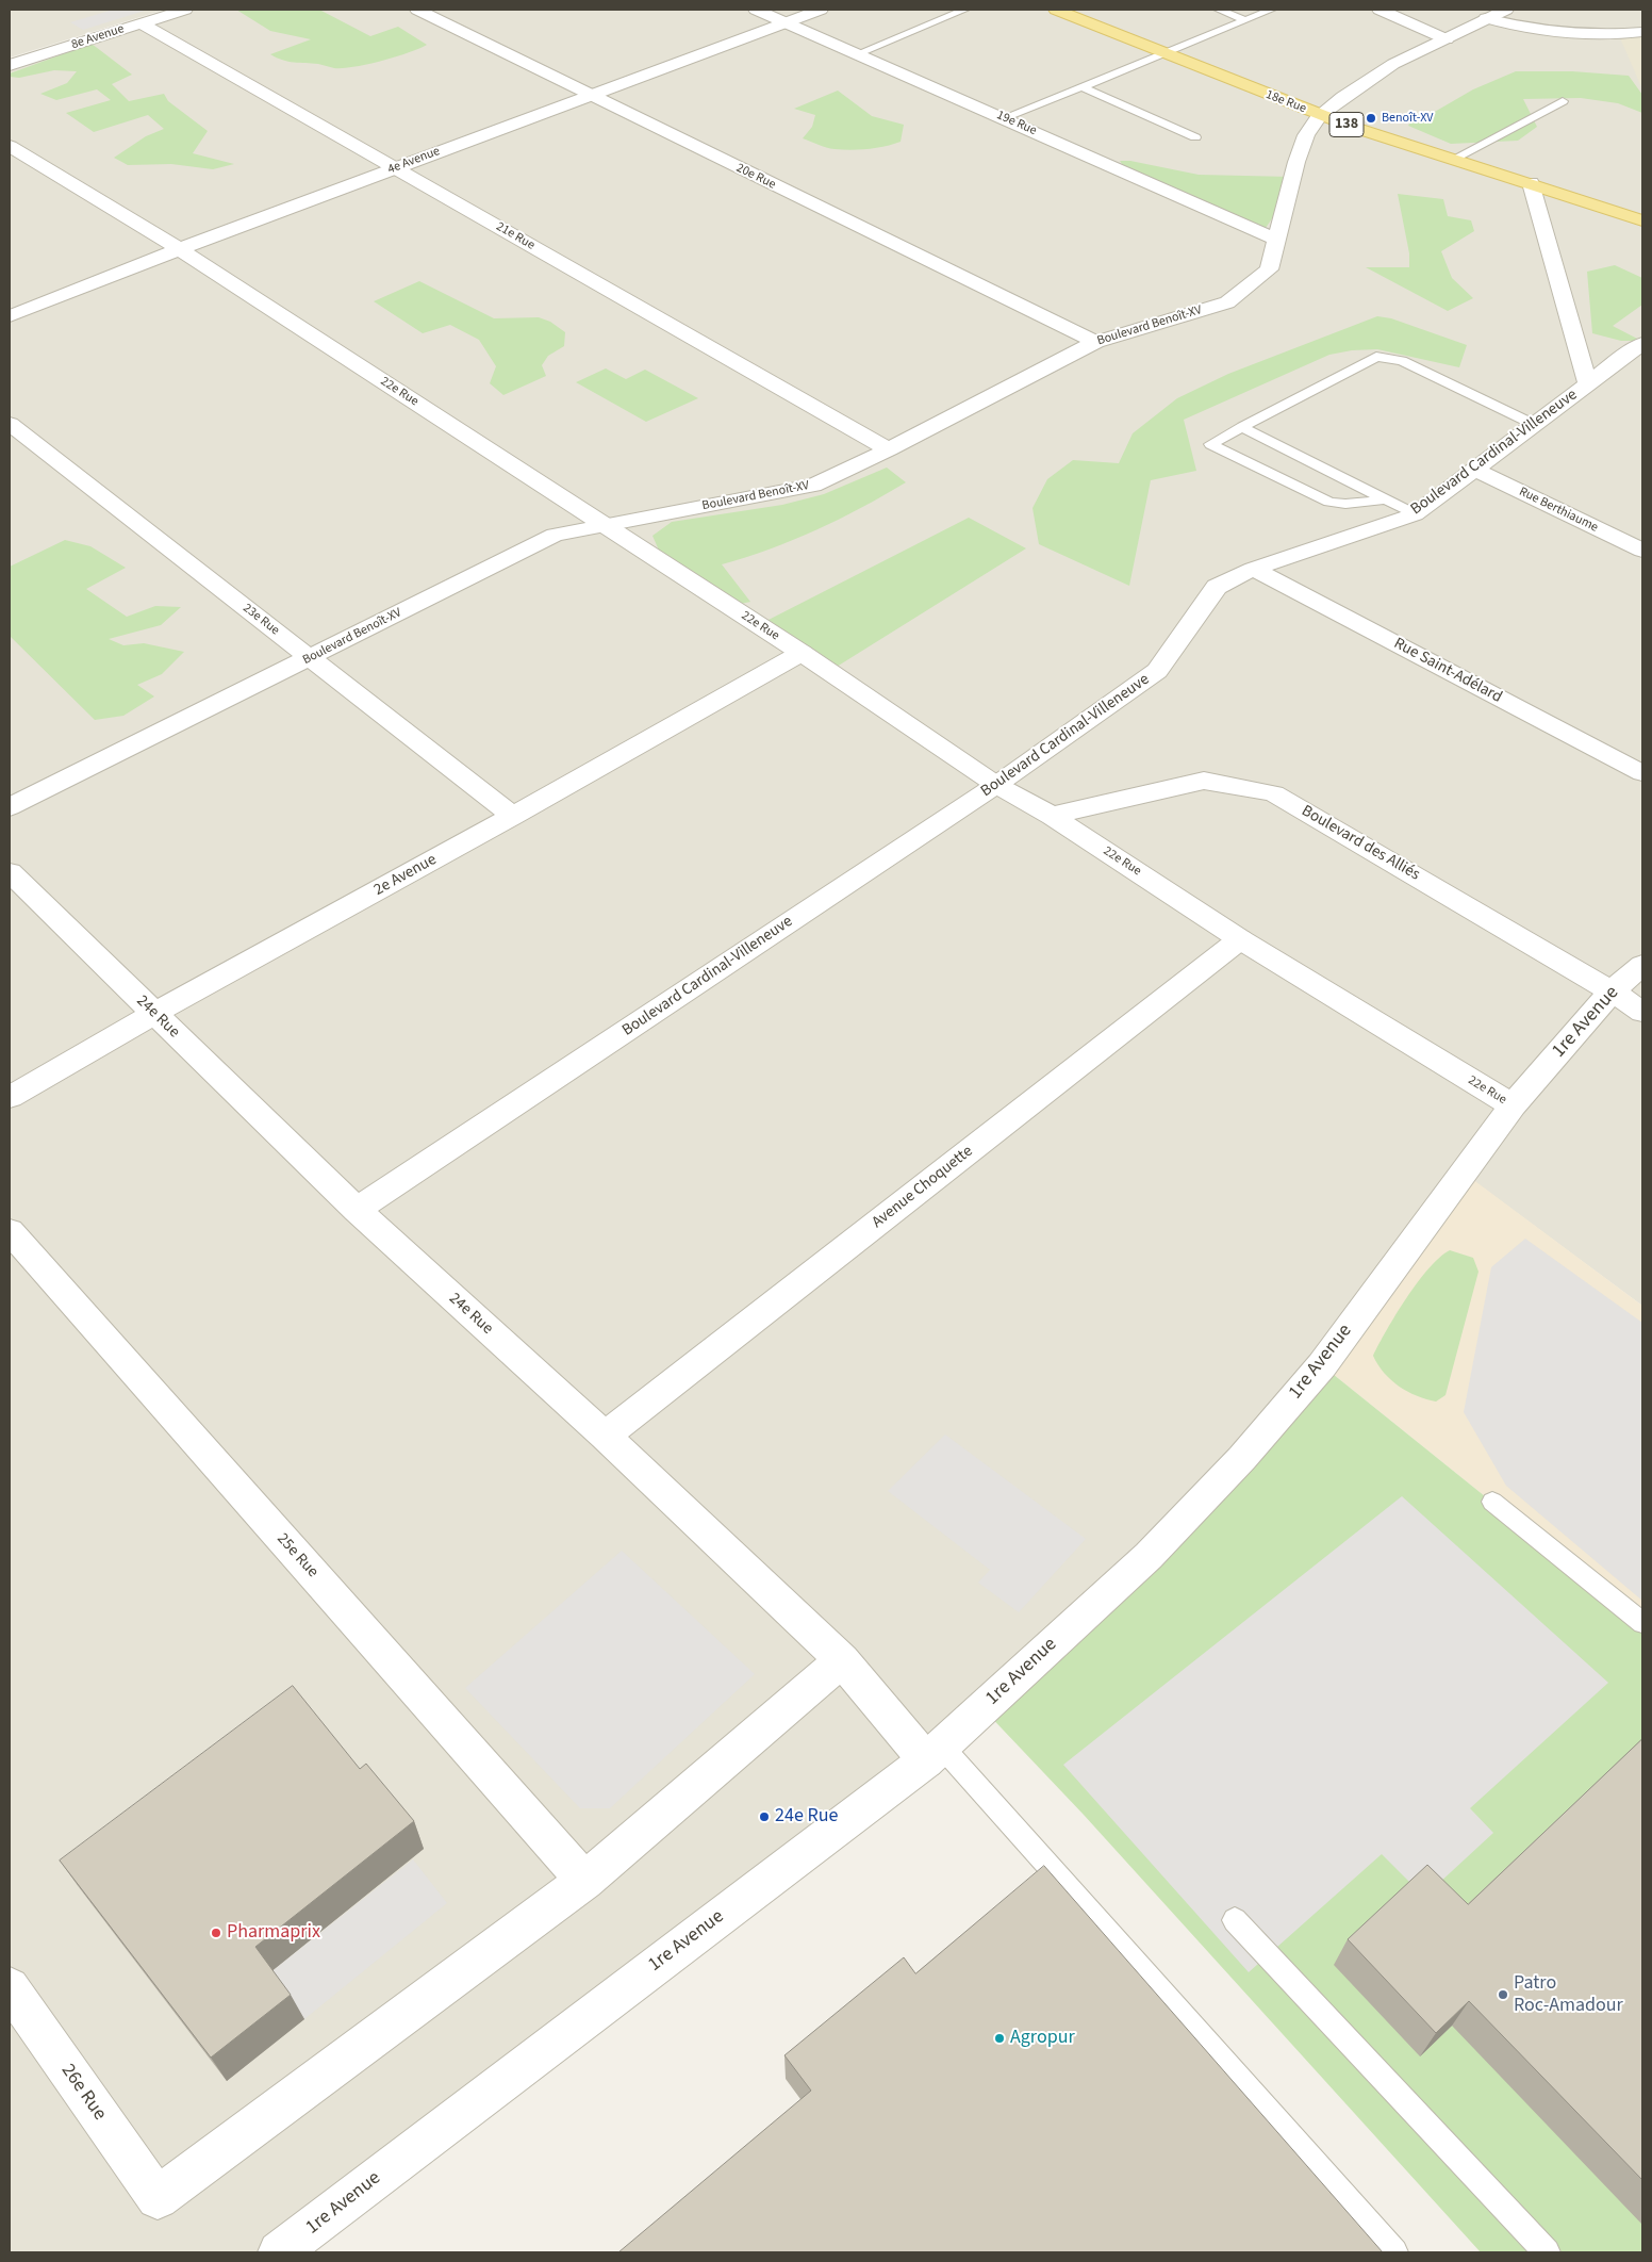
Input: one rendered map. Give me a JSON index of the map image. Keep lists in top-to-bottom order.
{
  "streets": {
    "main road": ["18e Rue", "138"],
    "street": [
      "8e Avenue",
      "19e Rue",
      "4e Avenue",
      "20e Rue",
      "21e Rue",
      "Boulevard Benoît-XV",
      "22e Rue",
      "Boulevard Cardinal-Villeneuve",
      "Rue Berthiaume",
      "23e Rue",
      "Rue Saint-Adélard",
      "Boulevard des Alliés",
      "2e Avenue",
      "24e Rue",
      "1re Avenue",
      "Avenue Choquette",
      "25e Rue",
      "26e Rue"
    ]
  },
  "crossings": [
    ["8e Avenue", "21e Rue"],
    ["18e Rue", "Boulevard Benoît-XV"],
    ["18e Rue", "Boulevard Cardinal-Villeneuve"],
    ["19e Rue", "4e Avenue"],
    ["19e Rue", "Boulevard Benoît-XV"],
    ["4e Avenue", "20e Rue"],
    ["4e Avenue", "21e Rue"],
    ["4e Avenue", "22e Rue"],
    ["20e Rue", "Boulevard Benoît-XV"],
    ["21e Rue", "Boulevard Benoît-XV"],
    ["Boulevard Benoît-XV", "22e Rue"],
    ["Boulevard Benoît-XV", "23e Rue"],
    ["22e Rue", "Boulevard Cardinal-Villeneuve"],
    ["22e Rue", "Boulevard des Alliés"],
    ["22e Rue", "2e Avenue"],
    ["22e Rue", "1re Avenue"],
    ["22e Rue", "Avenue Choquette"],
    ["Boulevard Cardinal-Villeneuve", "Rue Berthiaume"],
    ["Boulevard Cardinal-Villeneuve", "Rue Saint-Adélard"],
    ["Boulevard Cardinal-Villeneuve", "24e Rue"],
    ["23e Rue", "2e Avenue"],
    ["Boulevard des Alliés", "1re Avenue"],
    ["2e Avenue", "24e Rue"],
    ["24e Rue", "1re Avenue"],
    ["24e Rue", "Avenue Choquette"],
    ["25e Rue", "26e Rue"]
  ],
  "places": [
    "Benoît-XV",
    "24e Rue",
    "Pharmaprix",
    "Patro Roc-Amadour",
    "Agropur"
  ]
}
